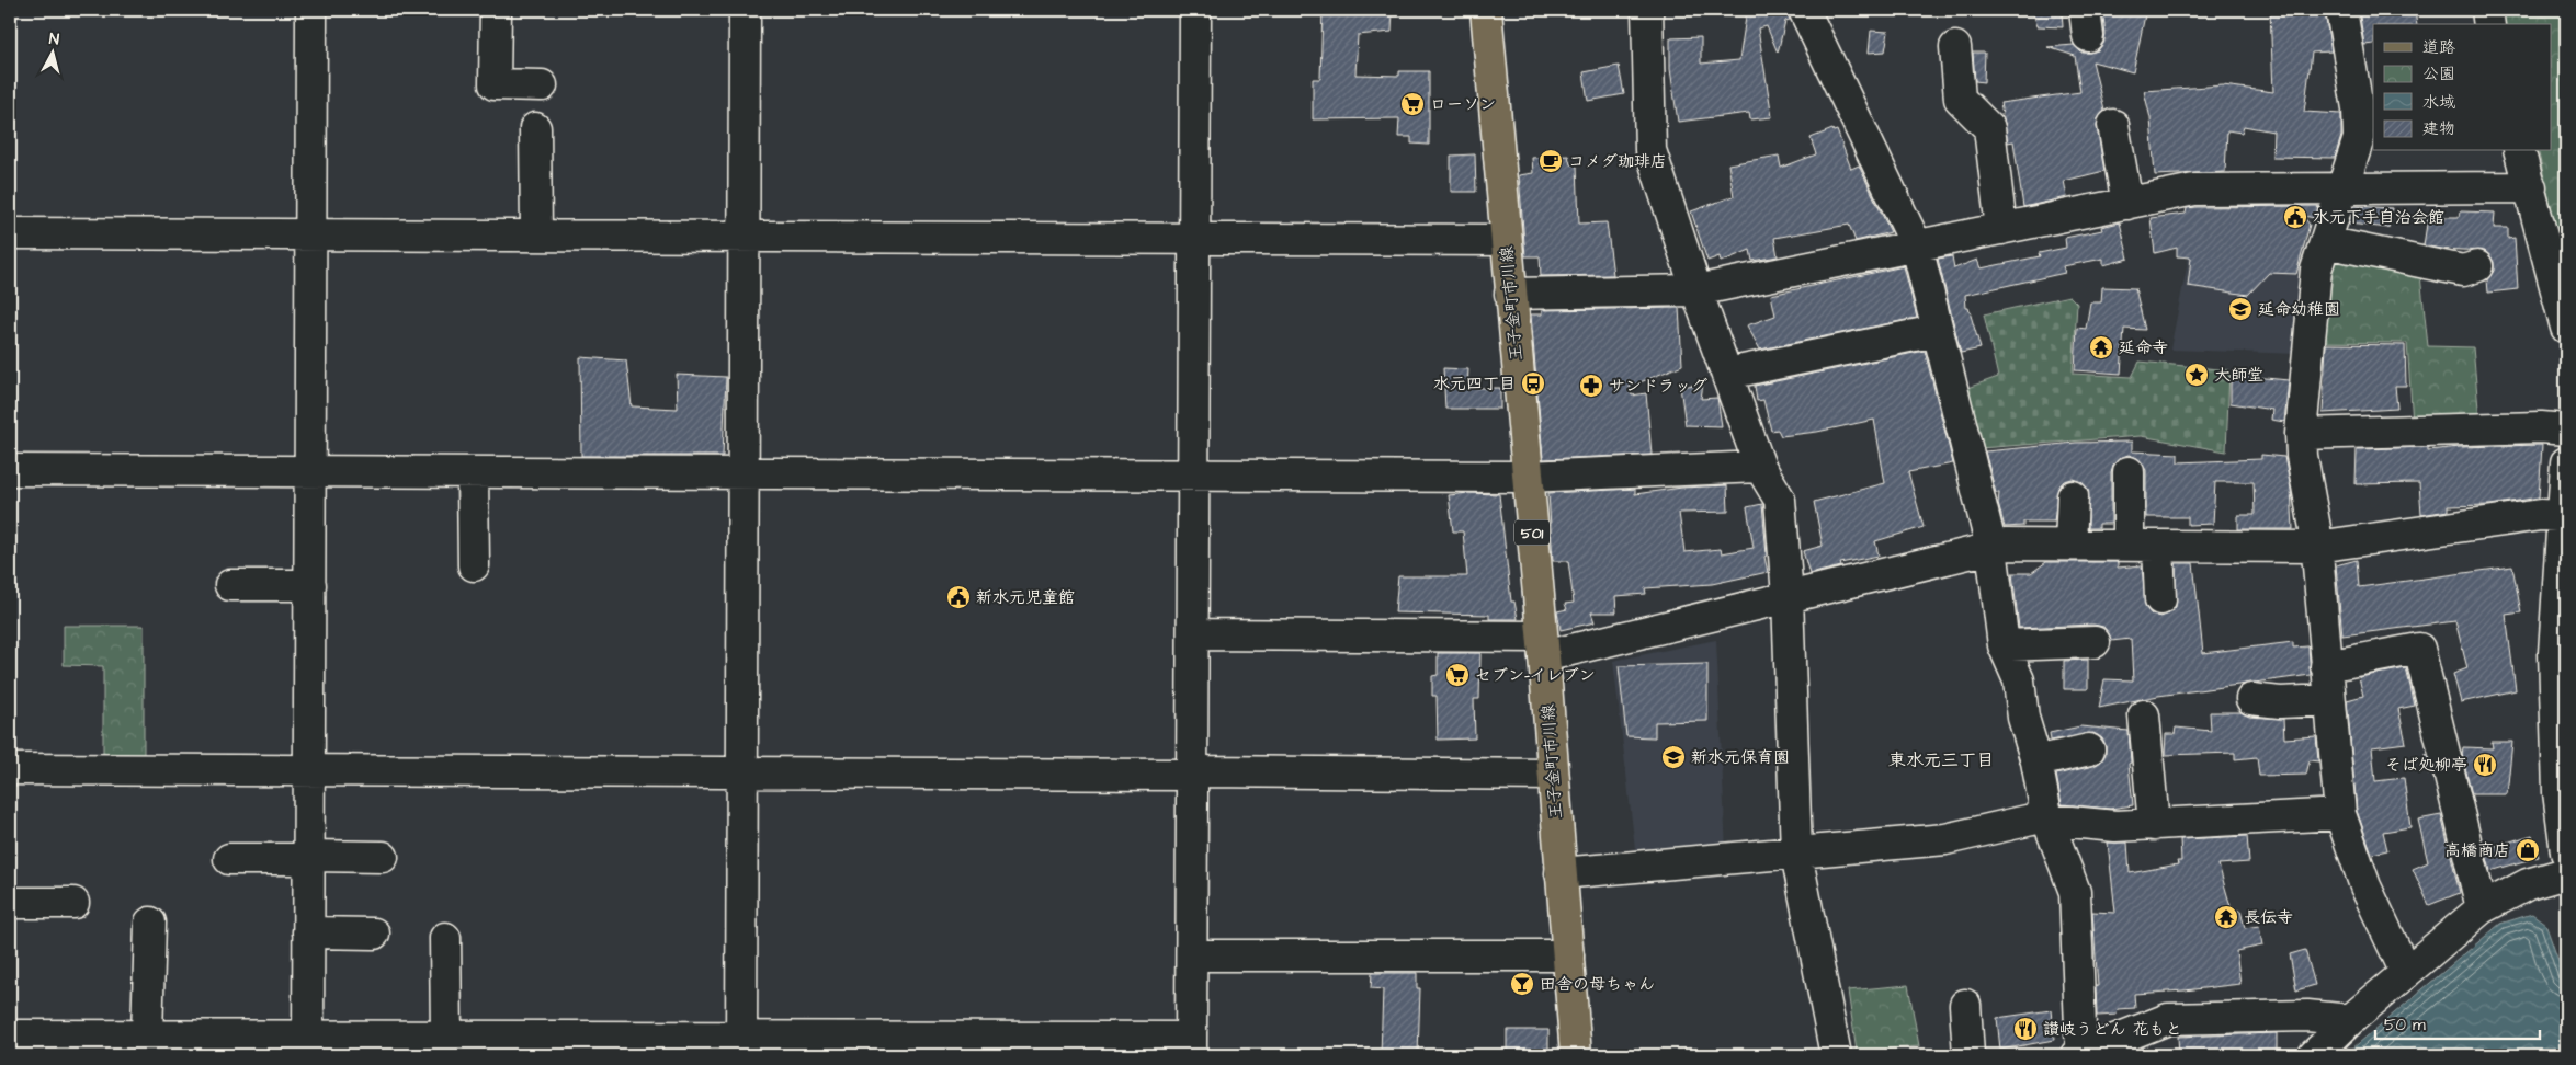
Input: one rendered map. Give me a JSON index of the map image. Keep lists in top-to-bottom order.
{
  "streets": {
    "main road": ["王子金町市川線", "501"]
  },
  "districts": ["東水元三丁目"],
  "places": {
    "supermarket": ["ローソン", "セブン-イレブン"],
    "cafe": ["コメダ珈琲店"],
    "public building": ["水元下手自治会館", "新水元児童館"],
    "school or university": ["延命幼稚園", "新水元保育園"],
    "temple": ["延命寺", "長伝寺"],
    "place": ["大師堂"],
    "bus stop": ["水元四丁目"],
    "pharmacy": ["サンドラッグ"],
    "restaurant": ["そば処柳亭", "讃岐うどん 花もと"],
    "shop": ["高橋商店"],
    "bar": ["田舎の母ちゃん"]
  },
  "legend": [
    "道路",
    "公園",
    "水域",
    "建物"
  ],
  "scale_bar": "50 m",
  "north": "top"
}
